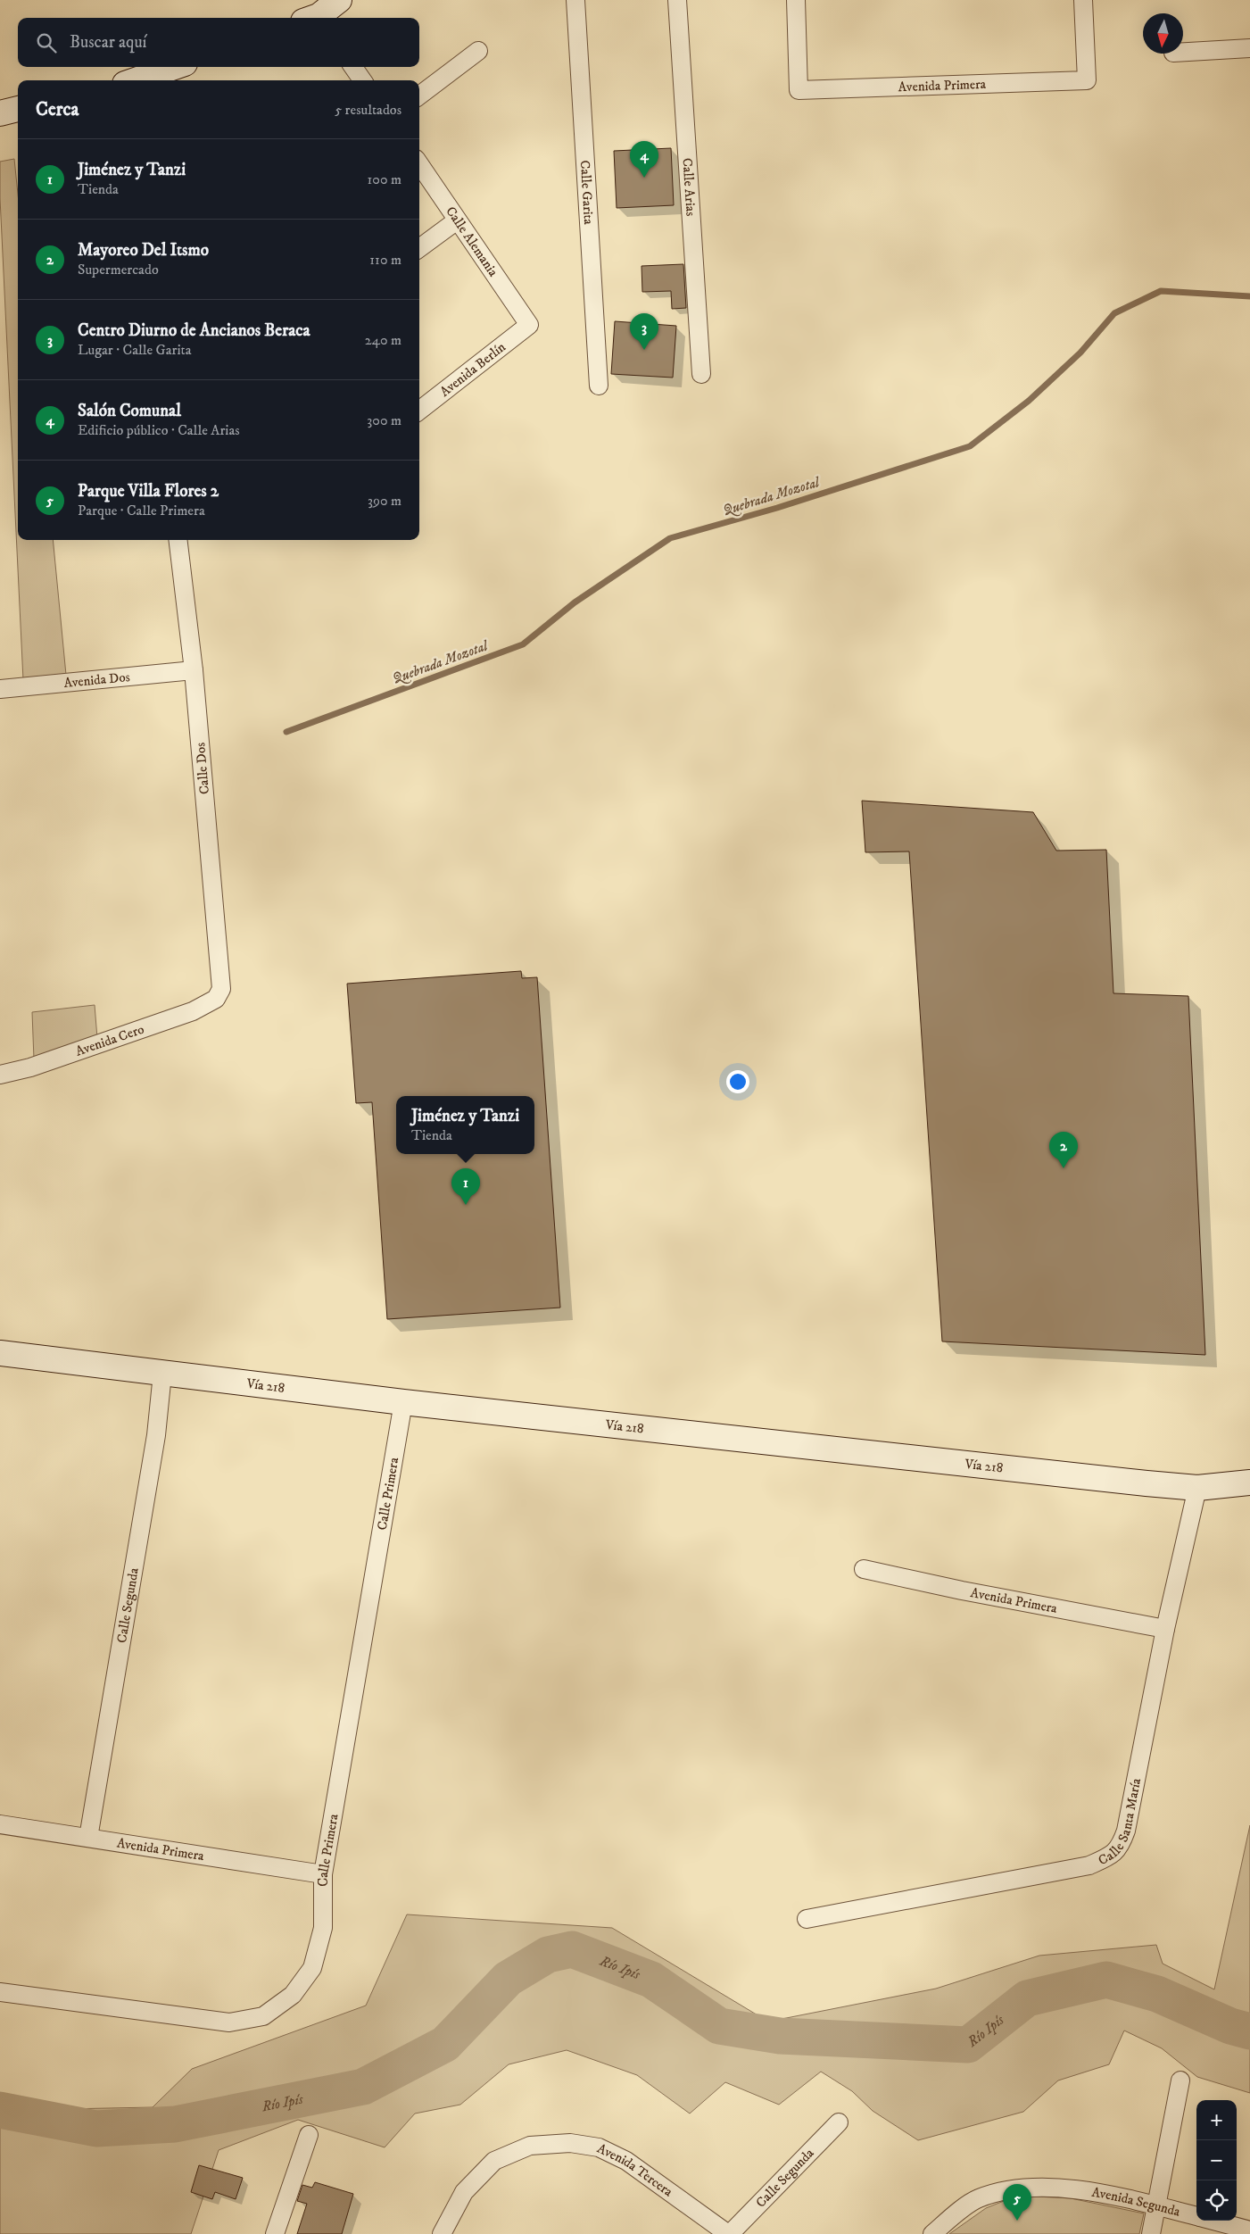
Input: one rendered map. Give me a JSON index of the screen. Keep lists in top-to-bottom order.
{
  "streets": {
    "main road": ["Vía 218"],
    "street": [
      "Avenida Primera",
      "Calle Arias",
      "Calle Garita",
      "Calle Alemania",
      "Avenida Berlín",
      "Avenida Dos",
      "Calle Dos",
      "Avenida Cero",
      "Calle Primera",
      "Calle Segunda",
      "Calle Santa María",
      "Avenida Tercera",
      "Avenida Segunda"
    ]
  },
  "crossings": [
    ["Avenida Primera", "Calle Primera"],
    ["Avenida Primera", "Calle Segunda"],
    ["Avenida Primera", "Calle Santa María"],
    ["Calle Alemania", "Avenida Berlín"],
    ["Avenida Dos", "Calle Dos"],
    ["Calle Dos", "Avenida Cero"],
    ["Vía 218", "Calle Primera"],
    ["Vía 218", "Calle Segunda"],
    ["Vía 218", "Calle Santa María"],
    ["Calle Segunda", "Avenida Tercera"]
  ],
  "water": ["Quebrada Mozotal", "Río Ipís"],
  "north": "bottom",
  "page": {
    "search": "Buscar aquí",
    "heading": ["Cerca", "5 resultados"],
    "list": [
      {
        "mark": "1",
        "name": "Jiménez y Tanzi",
        "note": "Tienda",
        "value": "100 m"
      },
      {
        "mark": "2",
        "name": "Mayoreo Del Itsmo",
        "note": "Supermercado",
        "value": "110 m"
      },
      {
        "mark": "3",
        "name": "Centro Diurno de Ancianos Beraca",
        "note": "Lugar · Calle Garita",
        "value": "240 m"
      },
      {
        "mark": "4",
        "name": "Salón Comunal",
        "note": "Edificio público · Calle Arias",
        "value": "300 m"
      },
      {
        "mark": "5",
        "name": "Parque Villa Flores 2",
        "note": "Parque · Calle Primera",
        "value": "390 m"
      }
    ],
    "pins": [
      "4",
      "3",
      "2",
      "1",
      "5"
    ],
    "popup": ["Jiménez y Tanzi", "Tienda"],
    "map_buttons": ["+", "−"]
  }
}
